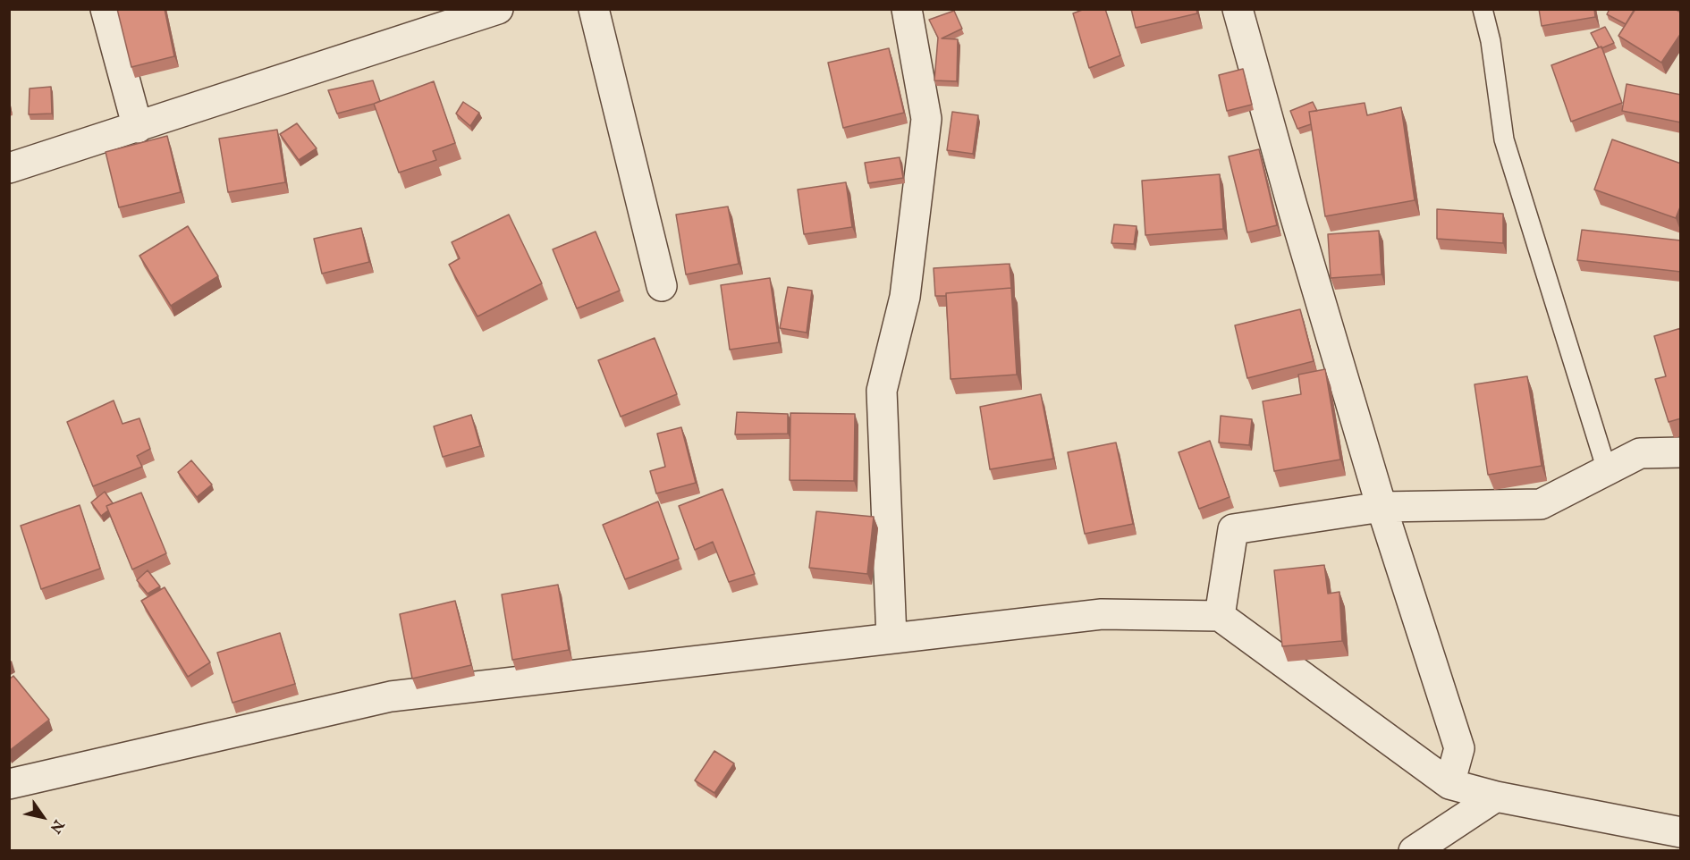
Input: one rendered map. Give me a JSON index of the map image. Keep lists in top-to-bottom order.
{
  "north": "bottom right"
}
